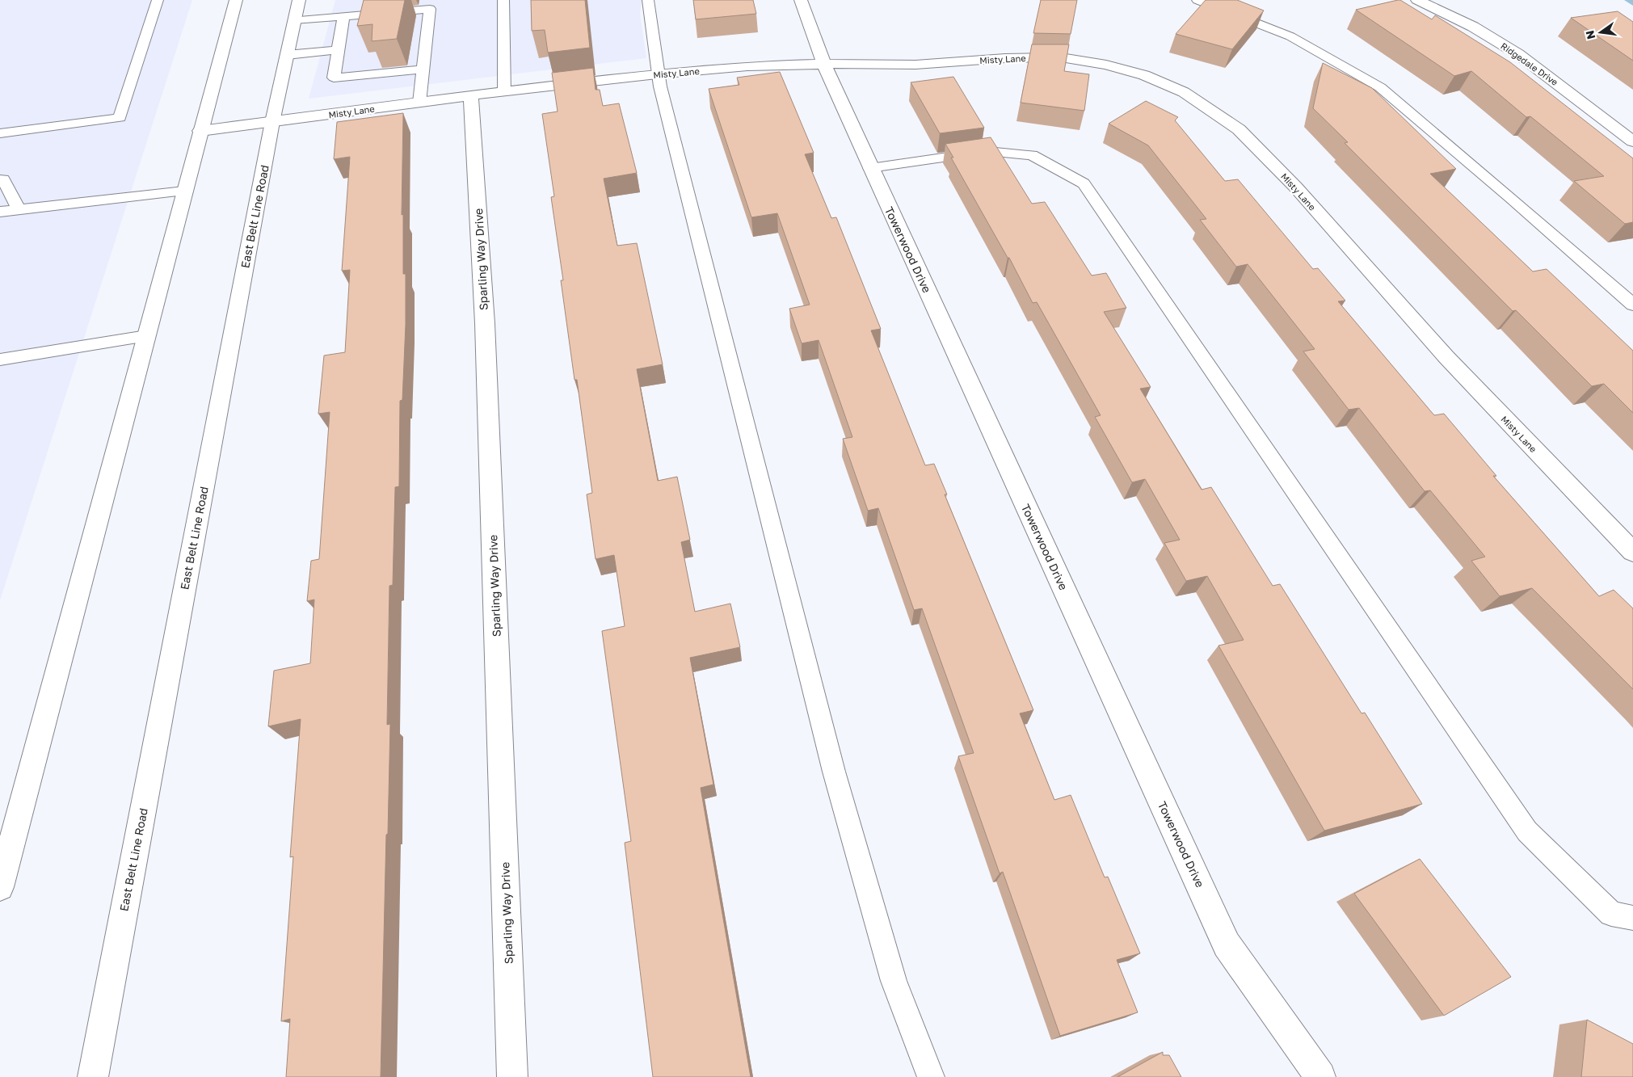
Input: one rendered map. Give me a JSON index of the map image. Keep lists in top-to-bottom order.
{
  "streets": {
    "street": [
      "Misty Lane",
      "Ridgedale Drive",
      "East Belt Line Road",
      "Towerwood Drive",
      "Sparling Way Drive"
    ]
  },
  "crossings": [
    ["Misty Lane", "East Belt Line Road"],
    ["Misty Lane", "Towerwood Drive"],
    ["Misty Lane", "Sparling Way Drive"]
  ],
  "north": "left"
}
